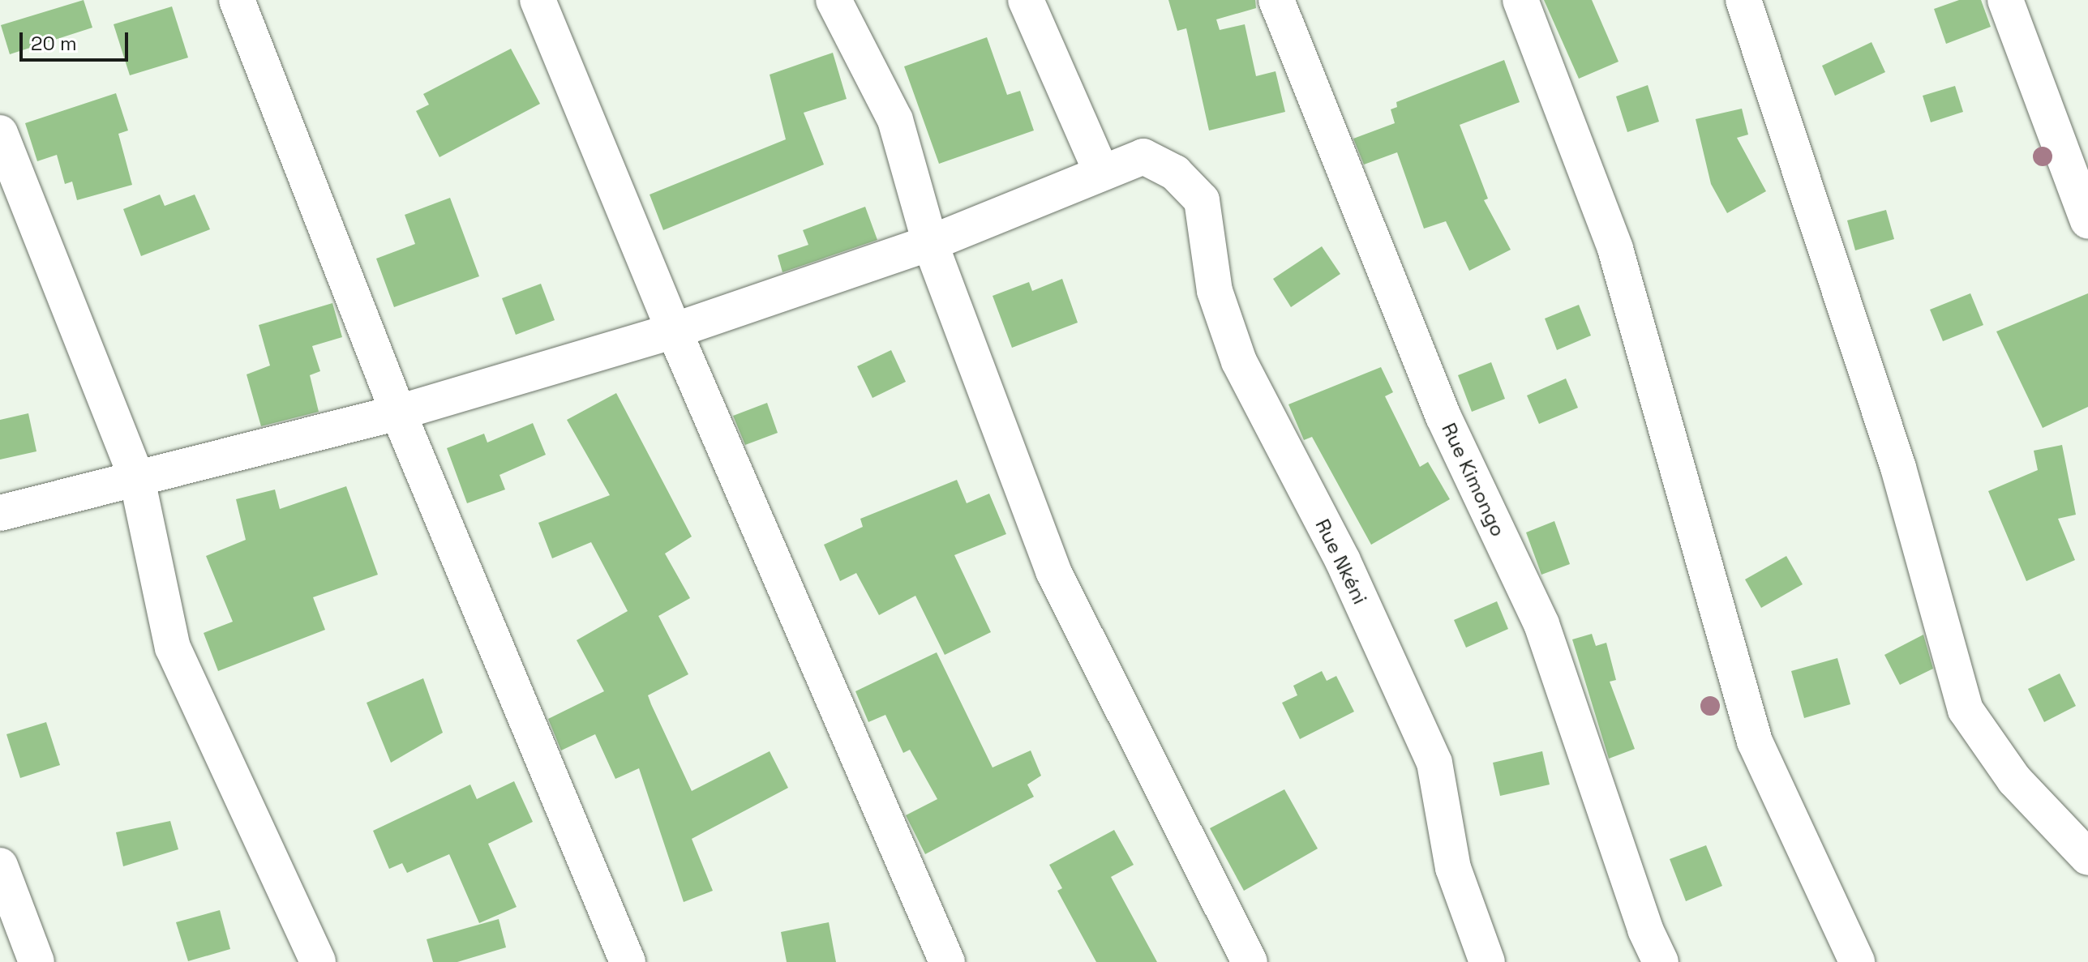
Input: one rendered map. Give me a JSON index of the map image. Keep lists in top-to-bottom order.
{
  "streets": {
    "street": ["Rue Kimongo", "Rue Nkéni"]
  },
  "scale_bar": "20 m"
}
